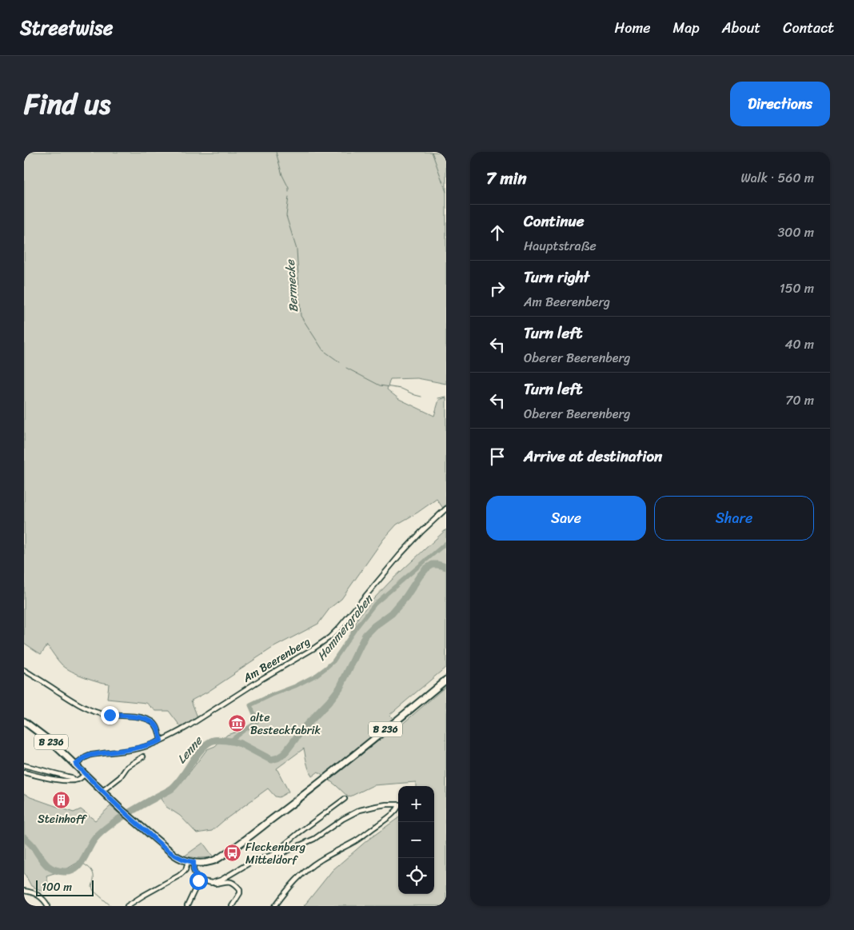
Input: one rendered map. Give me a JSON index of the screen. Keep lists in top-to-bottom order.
{
  "streets": {
    "main road": ["B 236"],
    "street": ["Am Beerenberg"]
  },
  "crossings": [
    ["Am Beerenberg", "B 236"]
  ],
  "water": ["Bermecke", "Hammergraben", "Lenne"],
  "places": {
    "museum": ["alte Besteckfabrik"],
    "building": ["Steinhoff"],
    "bus stop": ["Fleckenberg Mitteldorf"]
  },
  "scale_bar": "100 m",
  "page": {
    "header": "Streetwise",
    "nav": [
      "Home",
      "Map",
      "About",
      "Contact"
    ],
    "title": "Find us",
    "buttons": [
      "Directions",
      ["Save", "Share"]
    ],
    "heading": ["7 min", "Walk · 560 m"],
    "list": [
      ["Continue", "Hauptstraße", "300 m"],
      ["Turn right", "Am Beerenberg", "150 m"],
      ["Turn left", "Oberer Beerenberg", "40 m"],
      ["Turn left", "Oberer Beerenberg", "70 m"],
      "Arrive at destination"
    ],
    "map_buttons": ["+", "−"],
    "scale": "100 m"
  }
}
